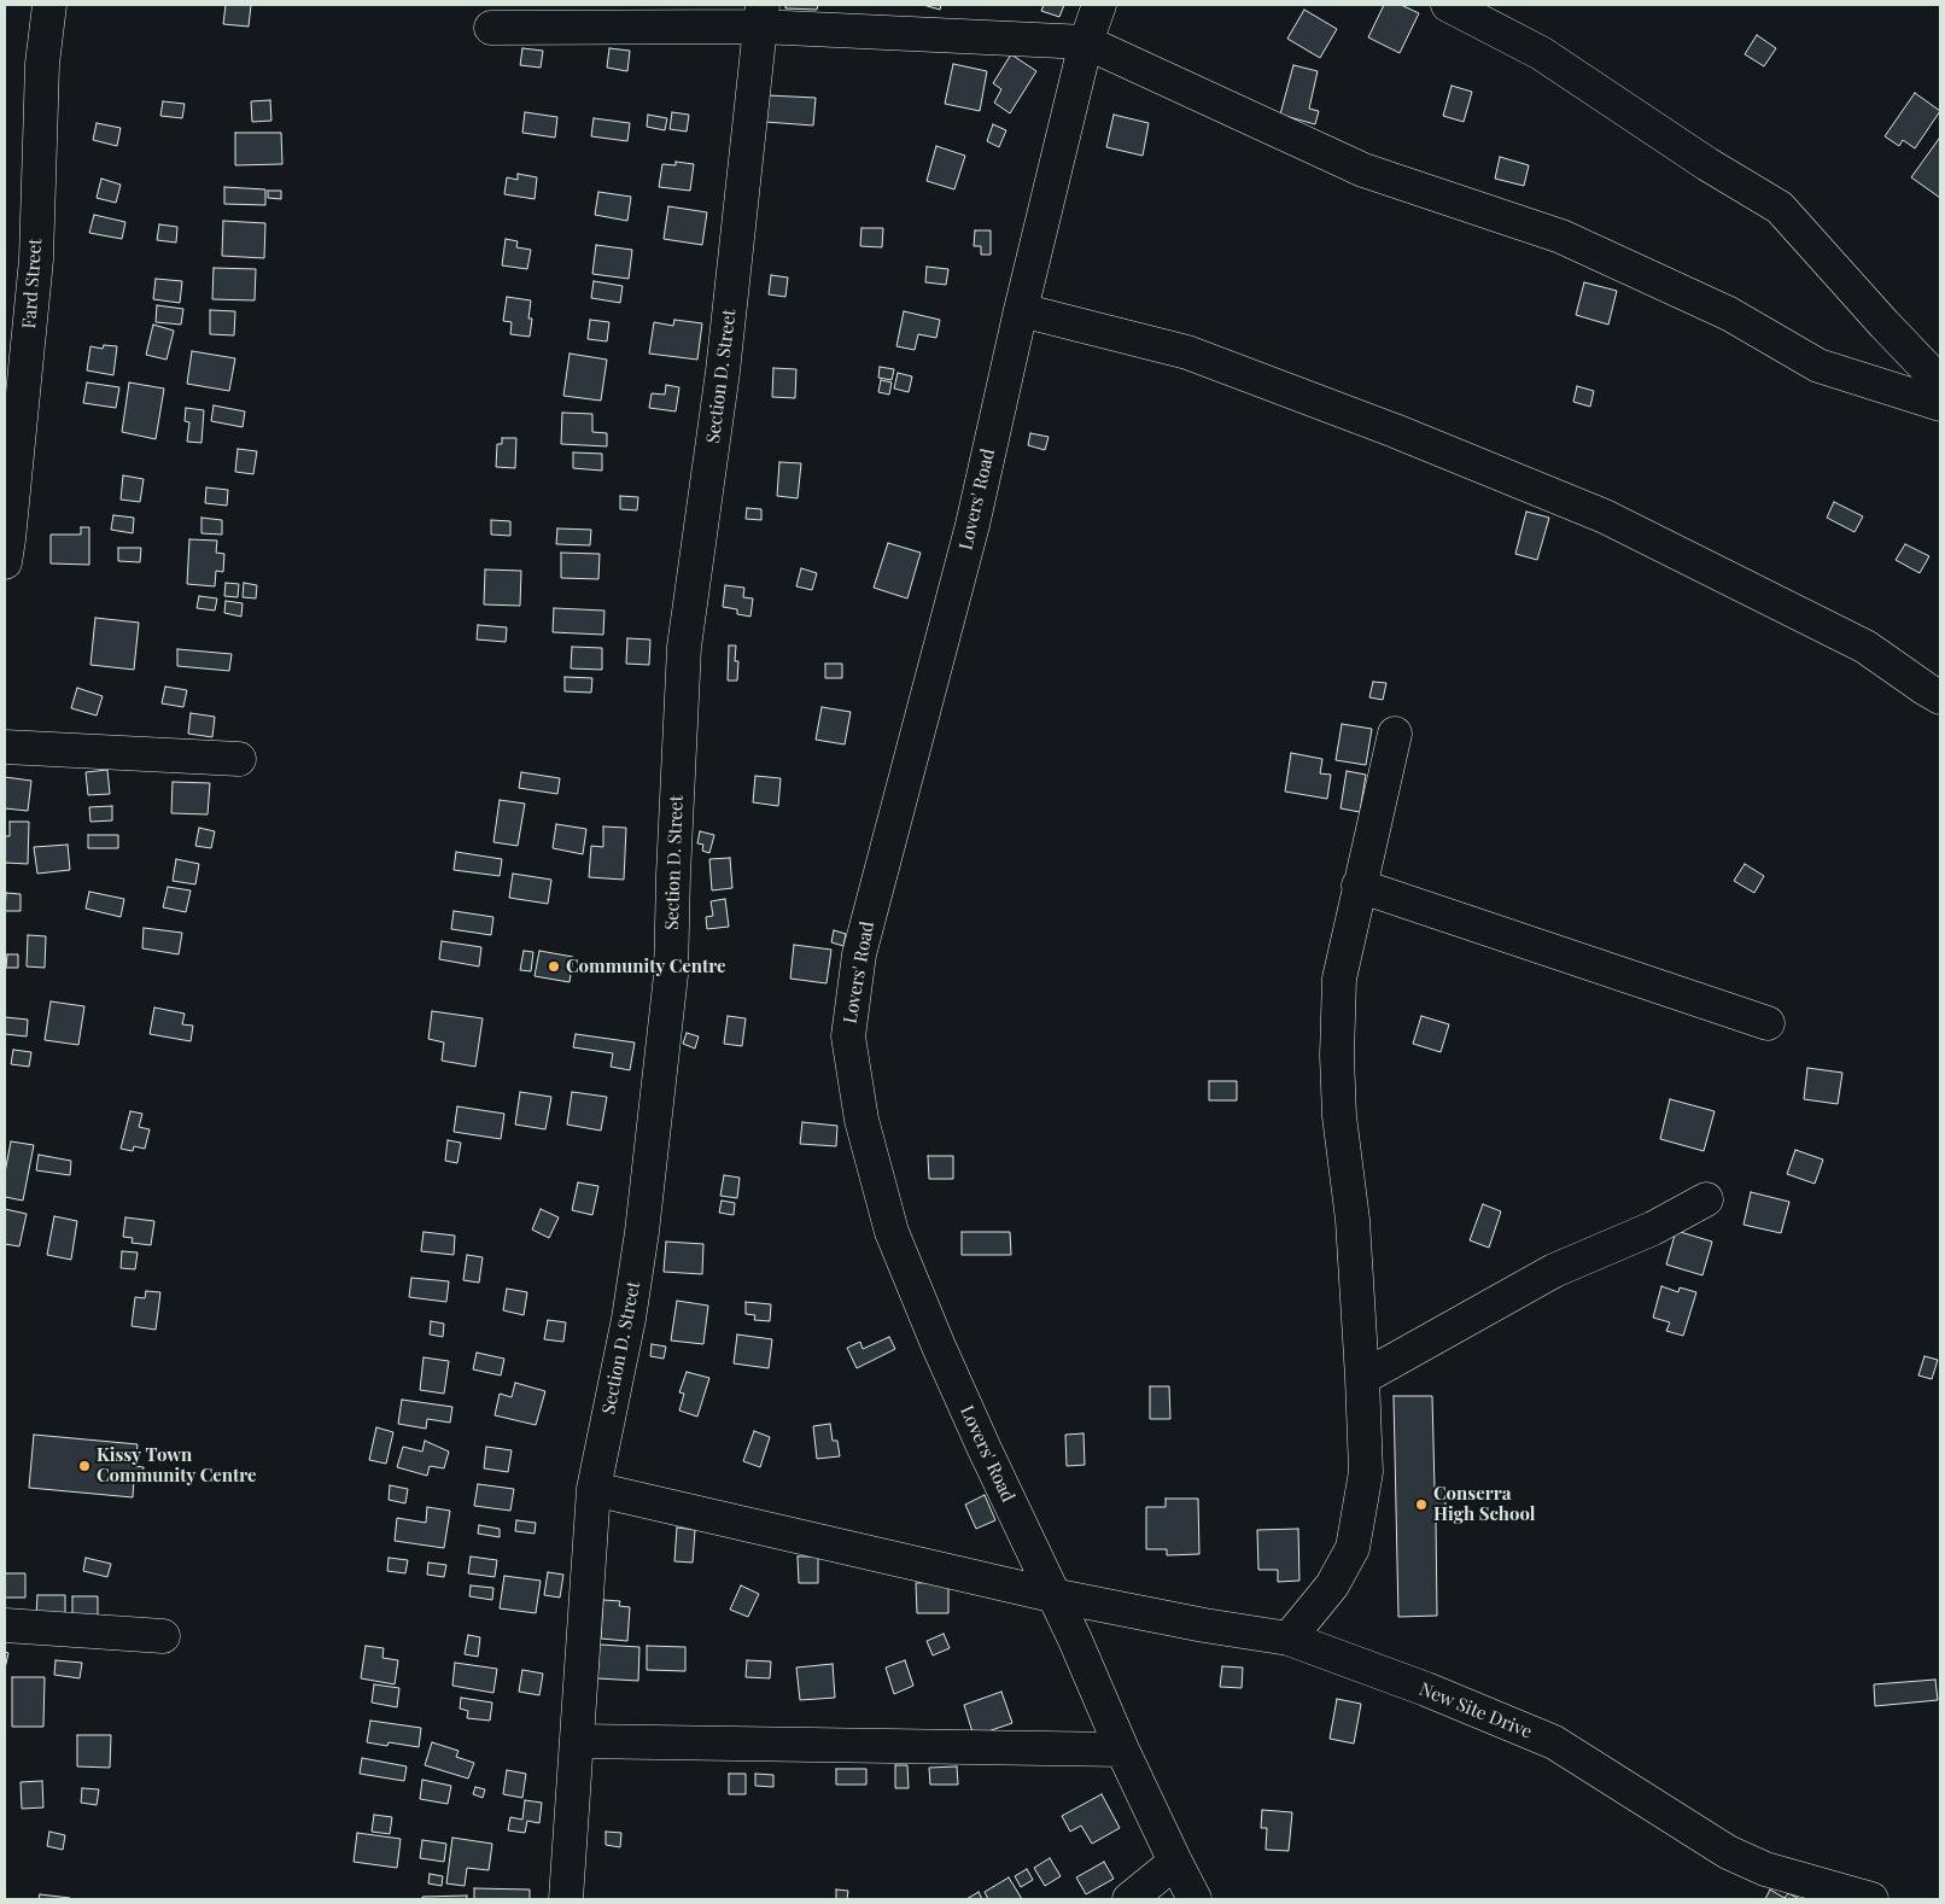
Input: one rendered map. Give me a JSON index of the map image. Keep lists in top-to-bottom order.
{
  "streets": {
    "street": [
      "Fard Street",
      "Section D. Street",
      "Lovers' Road",
      "New Site Drive"
    ]
  },
  "crossings": [
    ["Section D. Street", "New Site Drive"],
    ["Lovers' Road", "New Site Drive"]
  ],
  "places": ["Community Centre", "Kissy Town Community Centre", "Conserra High School"]
}
